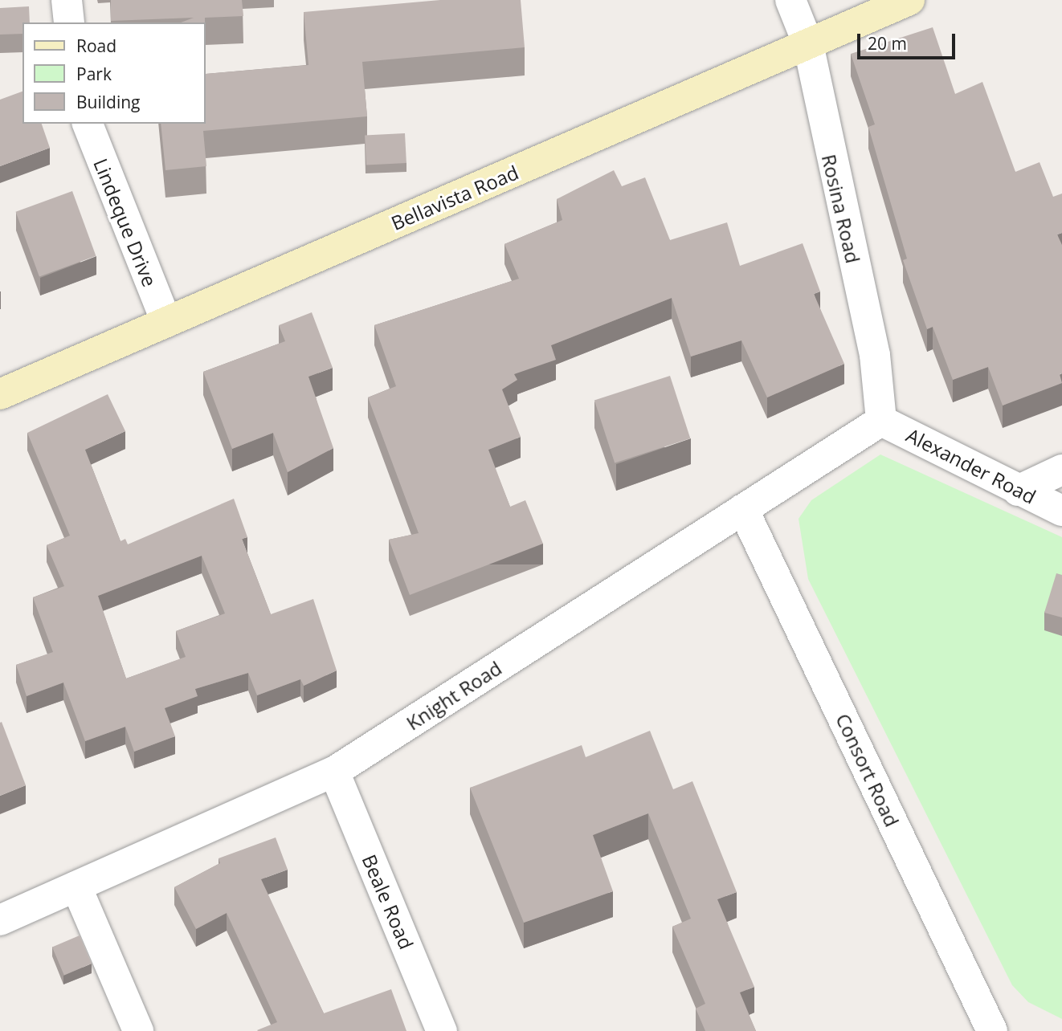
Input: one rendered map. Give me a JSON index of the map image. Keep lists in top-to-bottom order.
{
  "streets": {
    "street": [
      "Bellavista Road",
      "Rosina Road",
      "Lindeque Drive",
      "Alexander Road",
      "Knight Road",
      "Consort Road",
      "Beale Road"
    ]
  },
  "crossings": [
    ["Bellavista Road", "Rosina Road"],
    ["Bellavista Road", "Lindeque Drive"],
    ["Rosina Road", "Alexander Road"],
    ["Rosina Road", "Knight Road"],
    ["Alexander Road", "Knight Road"],
    ["Knight Road", "Consort Road"],
    ["Knight Road", "Beale Road"]
  ],
  "legend": ["Road", "Park", "Building"],
  "scale_bar": "20 m"
}
